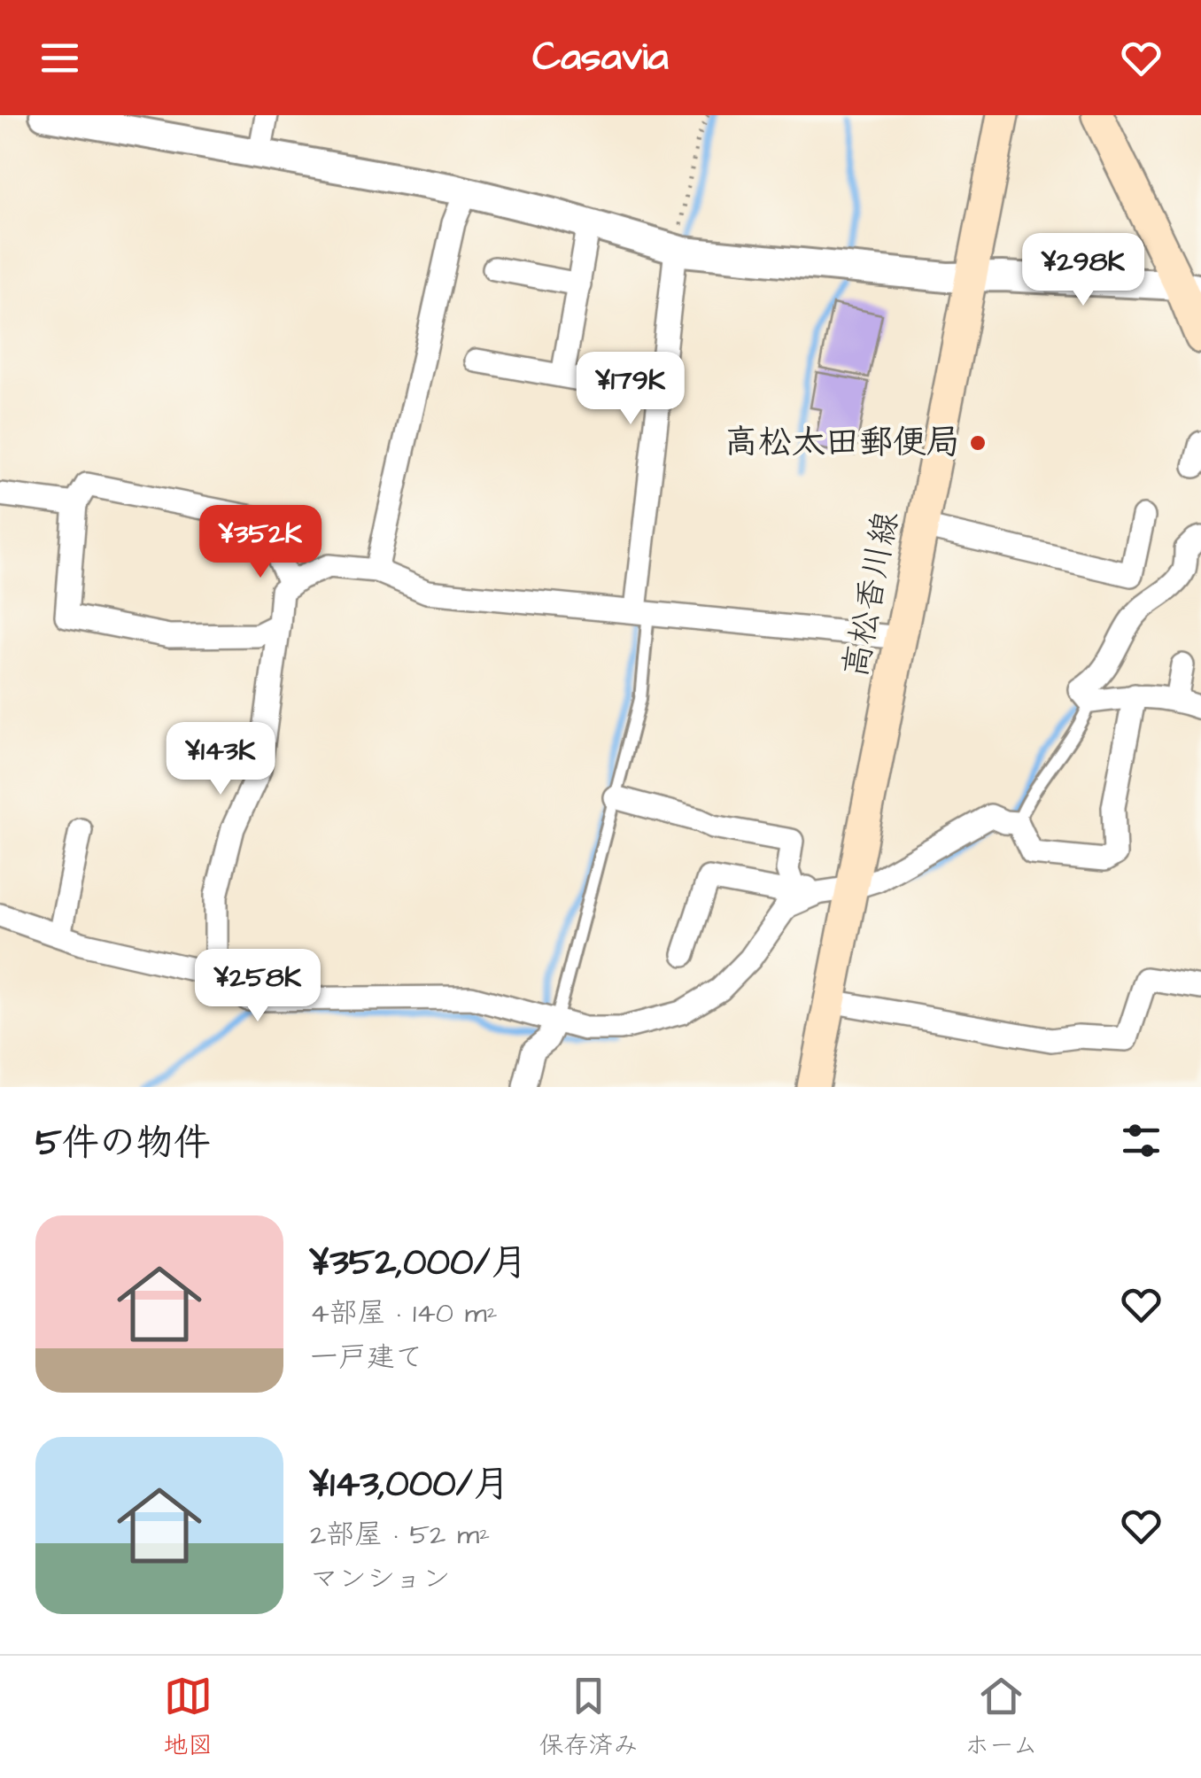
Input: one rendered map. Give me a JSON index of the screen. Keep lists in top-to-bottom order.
{
  "streets": {
    "main road": ["高松香川線"]
  },
  "places": ["高松太田郵便局"],
  "page": {
    "header": "Casavia",
    "price": [
      "¥298K",
      "¥179K",
      "¥352K",
      "¥143K",
      "¥258K"
    ],
    "heading": "5件の物件",
    "list": [
      {
        "name": "¥352,000/月",
        "note": "4部屋 · 140 m² · 一戸建て"
      },
      {
        "name": "¥143,000/月",
        "note": "2部屋 · 52 m² · マンション"
      }
    ],
    "tabs": ["地図", "保存済み", "ホーム"]
  }
}
